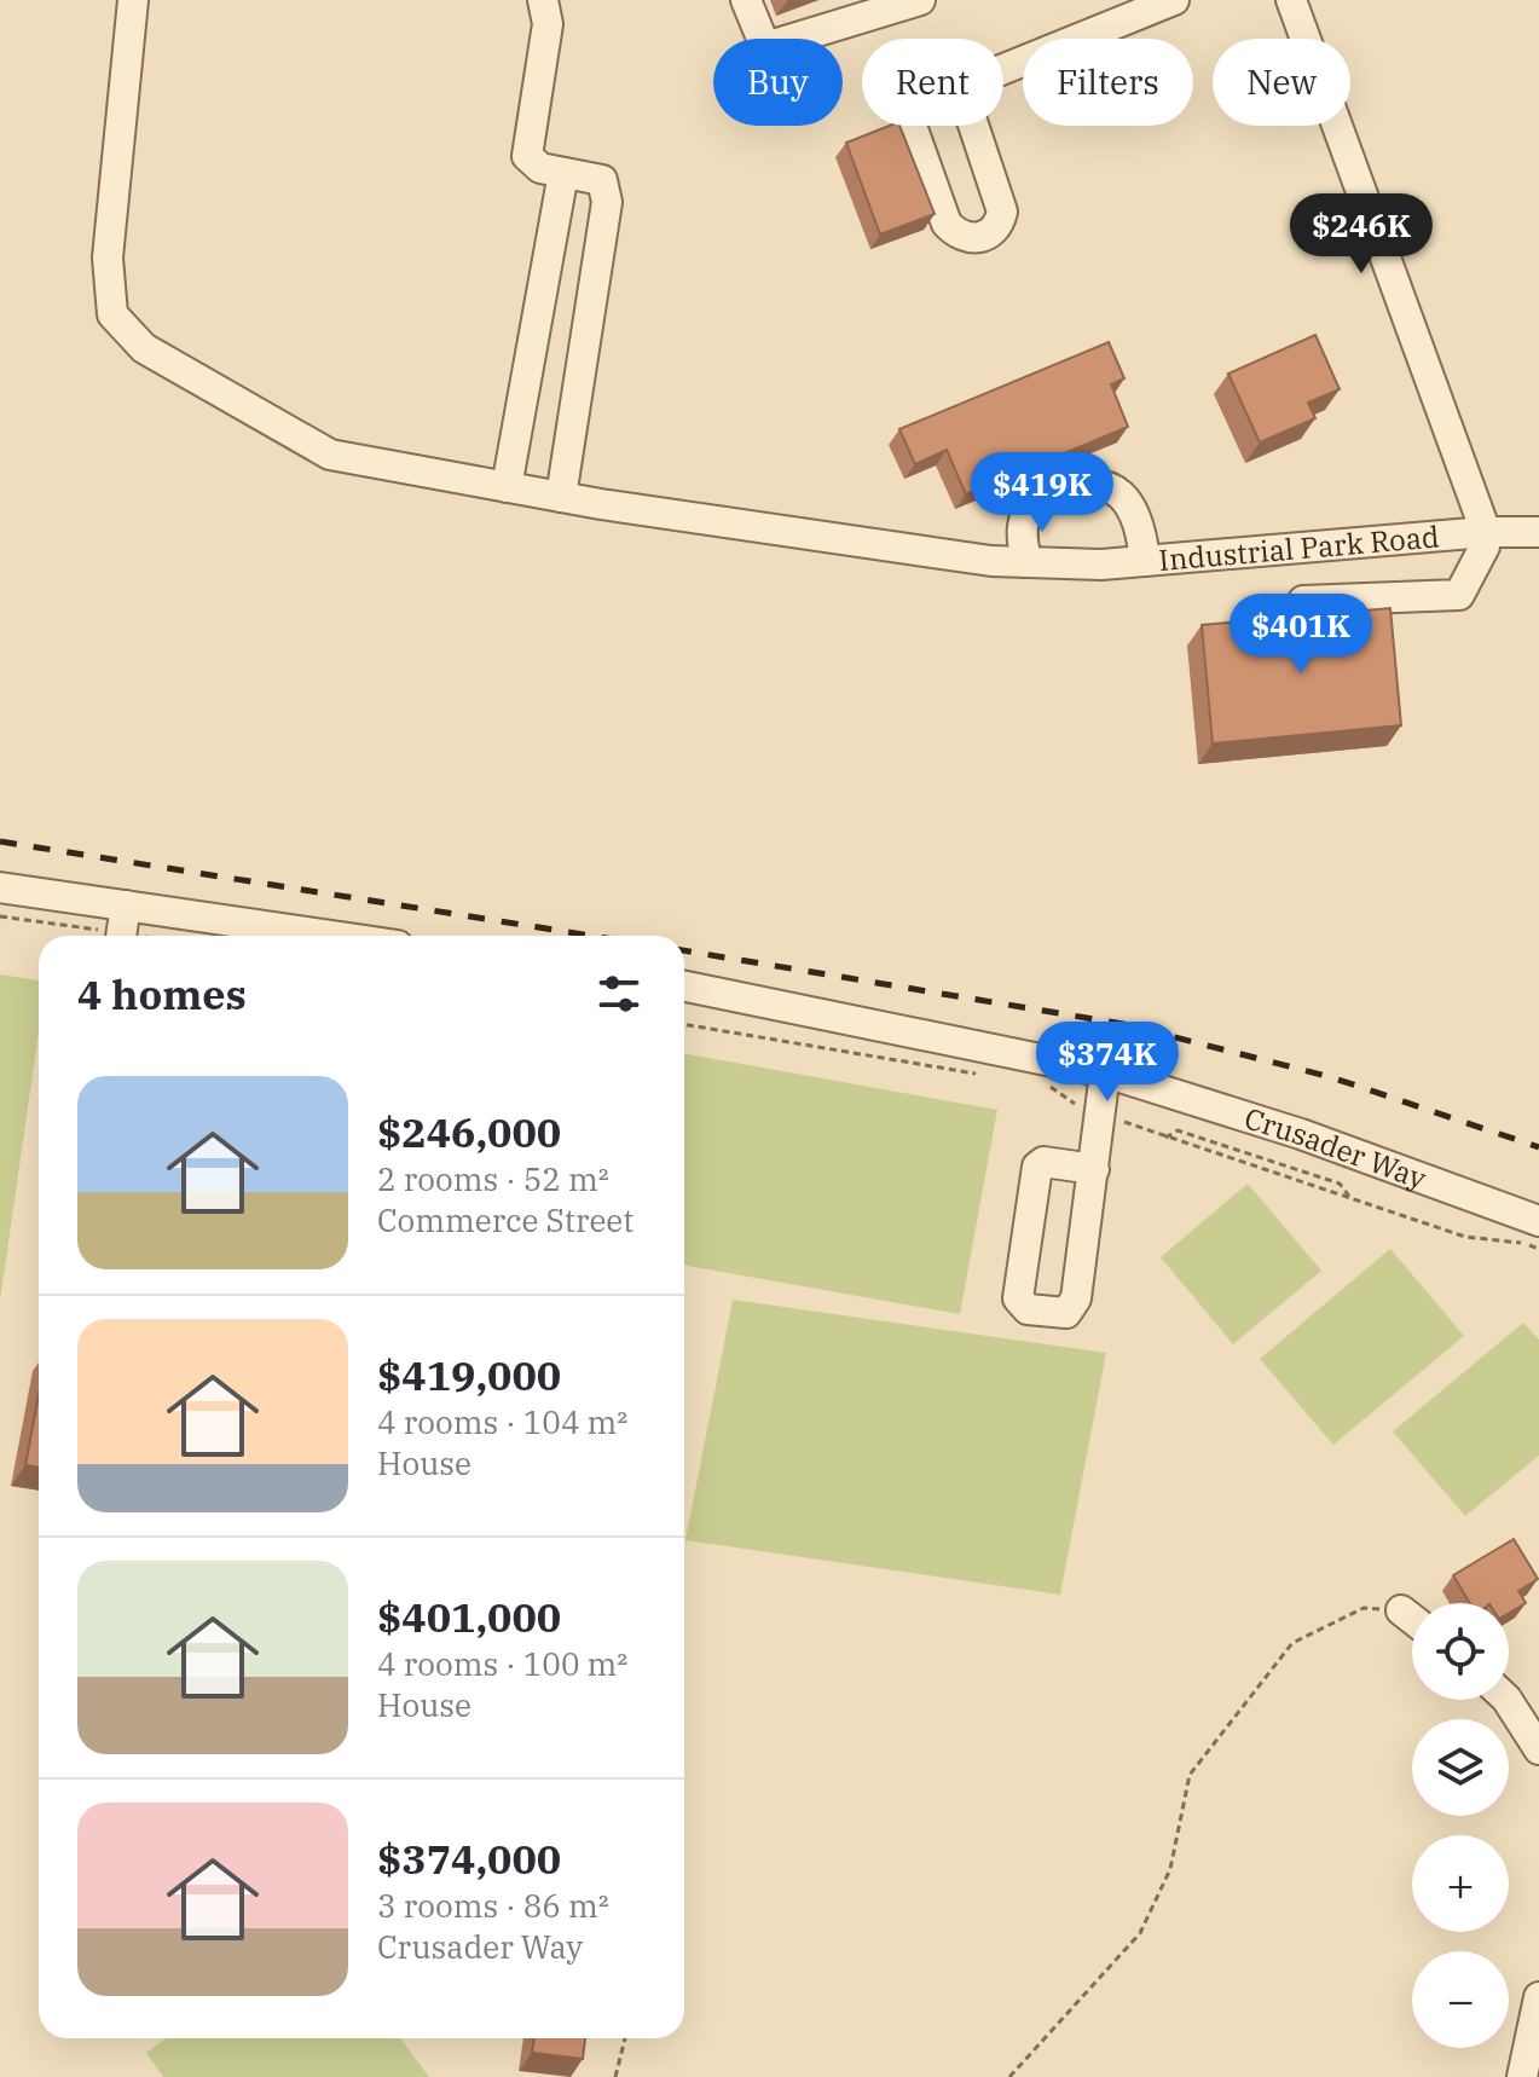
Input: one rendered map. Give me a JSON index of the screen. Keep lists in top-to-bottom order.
{
  "streets": {
    "street": ["Industrial Park Road", "Crusader Way"]
  },
  "page": {
    "chip": [
      "Buy",
      "Rent",
      "Filters",
      "New"
    ],
    "price": [
      "$246K",
      "$419K",
      "$401K",
      "$374K"
    ],
    "heading": "4 homes",
    "list": [
      {
        "name": "$246,000",
        "note": "2 rooms · 52 m² · Commerce Street"
      },
      {
        "name": "$419,000",
        "note": "4 rooms · 104 m² · House"
      },
      {
        "name": "$401,000",
        "note": "4 rooms · 100 m² · House"
      },
      {
        "name": "$374,000",
        "note": "3 rooms · 86 m² · Crusader Way"
      }
    ],
    "map_buttons": ["+", "−"]
  }
}
